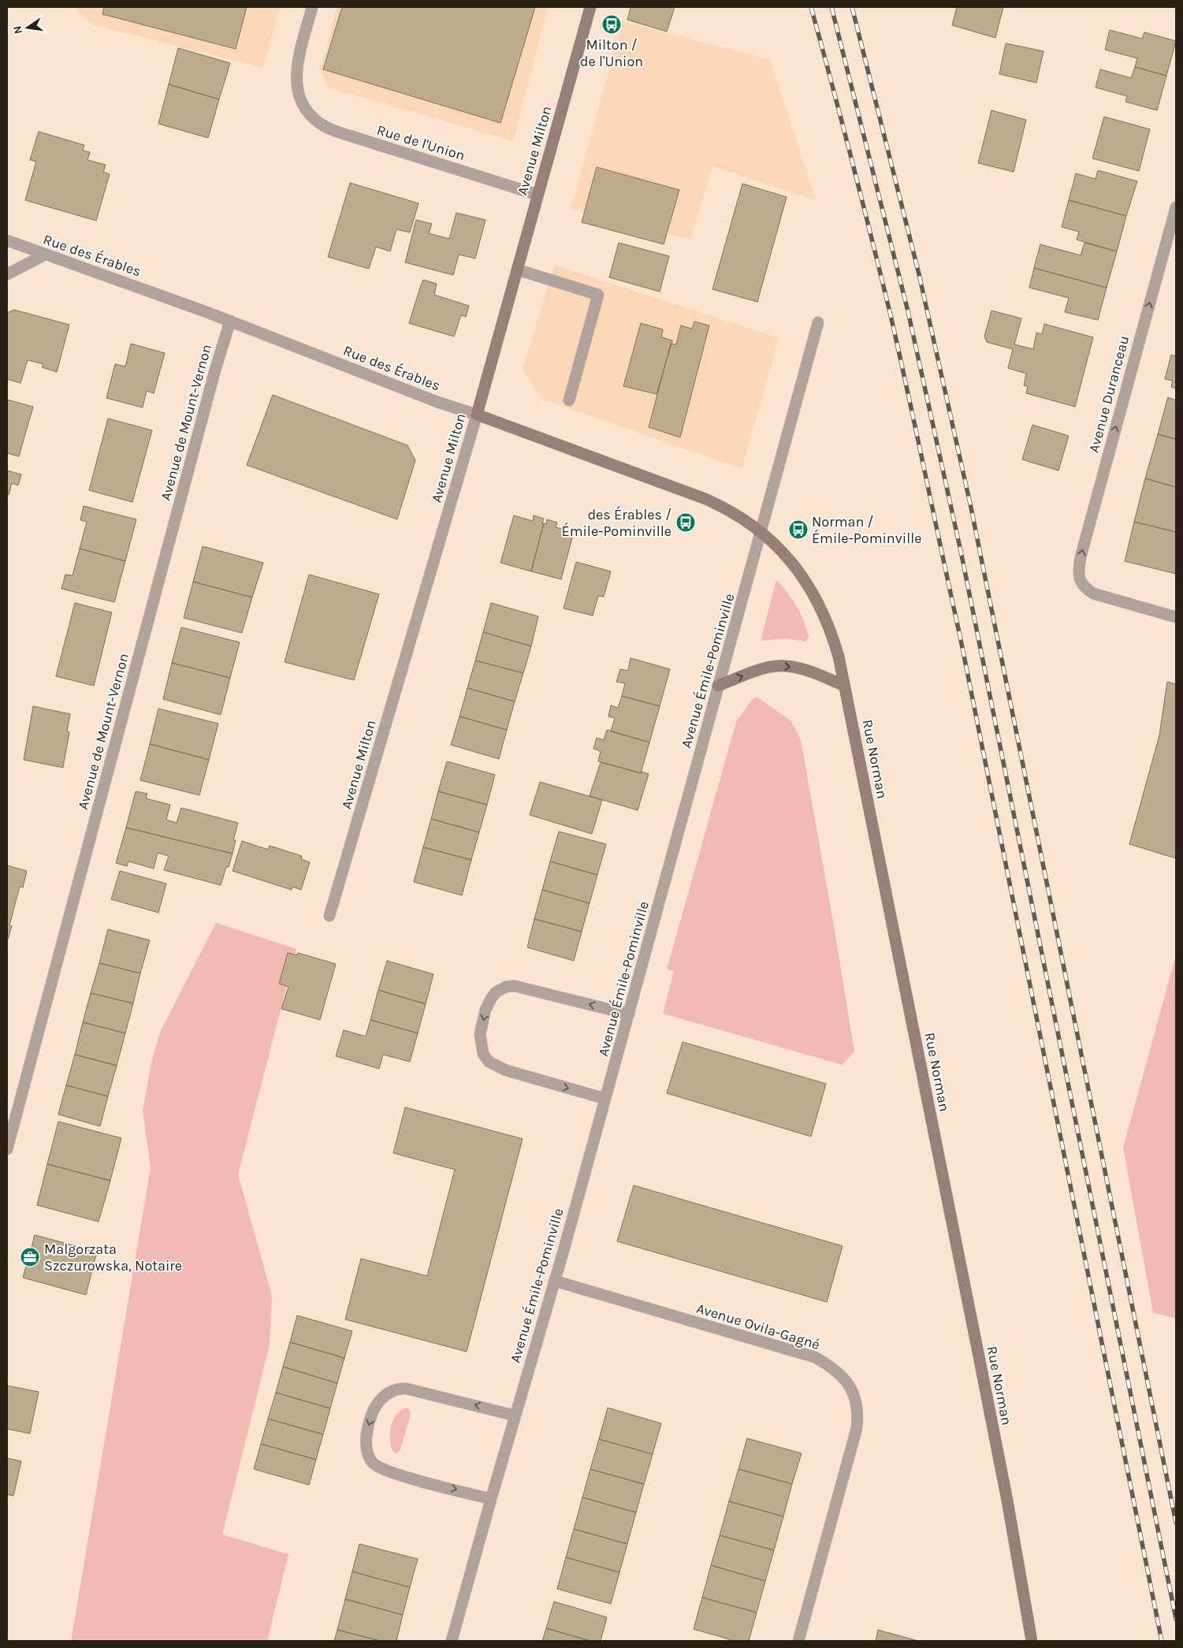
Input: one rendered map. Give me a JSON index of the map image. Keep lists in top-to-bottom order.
{
  "streets": {
    "street": [
      "Rue de l'Union",
      "Avenue Milton",
      "Rue des Érables",
      "Avenue Duranceau",
      "Avenue de Mount-Vernon",
      "Avenue Émile-Pominville",
      "Rue Norman",
      "Avenue Ovila-Gagné"
    ]
  },
  "crossings": [
    ["Rue de l'Union", "Avenue Milton"],
    ["Avenue Milton", "Rue des Érables"],
    ["Rue des Érables", "Avenue de Mount-Vernon"],
    ["Rue des Érables", "Avenue Émile-Pominville"],
    ["Rue des Érables", "Rue Norman"],
    ["Avenue Émile-Pominville", "Rue Norman"],
    ["Avenue Émile-Pominville", "Avenue Ovila-Gagné"]
  ],
  "one_way": ["Avenue Duranceau"],
  "places": {
    "bus stop": ["Milton / de l'Union", "des Érables / Émile-Pominville", "Norman / Émile-Pominville"],
    "office": ["Malgorzata Szczurowska, Notaire"]
  },
  "north": "left"
}
